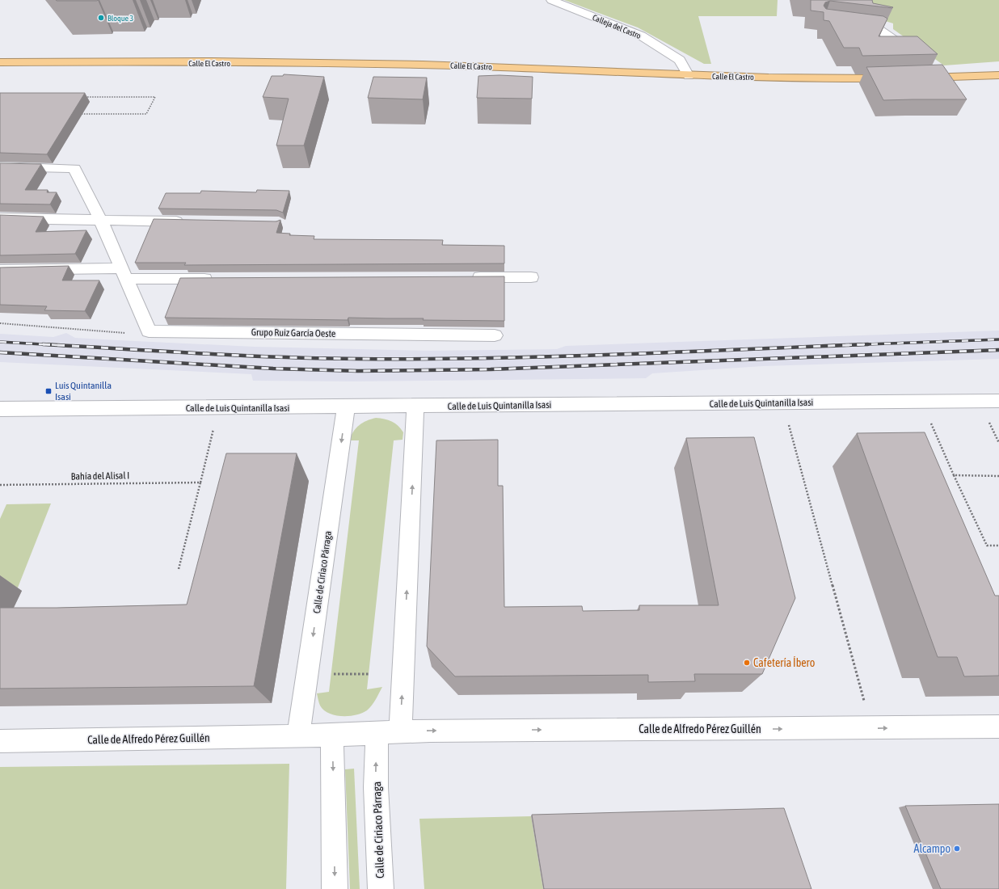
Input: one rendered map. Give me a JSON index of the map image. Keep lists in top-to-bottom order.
{
  "streets": {
    "highway": ["Calle El Castro"],
    "street": [
      "Calleja del Castro",
      "Grupo Ruiz García Oeste",
      "Calle de Luis Quintanilla Isasi",
      "Calle de Ciriaco Párraga",
      "Calle de Alfredo Pérez Guillén"
    ],
    "path": ["Bahía del Alisal I"]
  },
  "crossings": [
    ["Calleja del Castro", "Calle El Castro"],
    ["Calle de Luis Quintanilla Isasi", "Calle de Ciriaco Párraga"],
    ["Calle de Ciriaco Párraga", "Calle de Alfredo Pérez Guillén"]
  ],
  "one_way": ["Calle de Alfredo Pérez Guillén"],
  "places": {
    "other": ["Bloque 3", "Cafetería Íbero", "Alcampo"],
    "transit": ["Luis Quintanilla Isasi"]
  }
}
